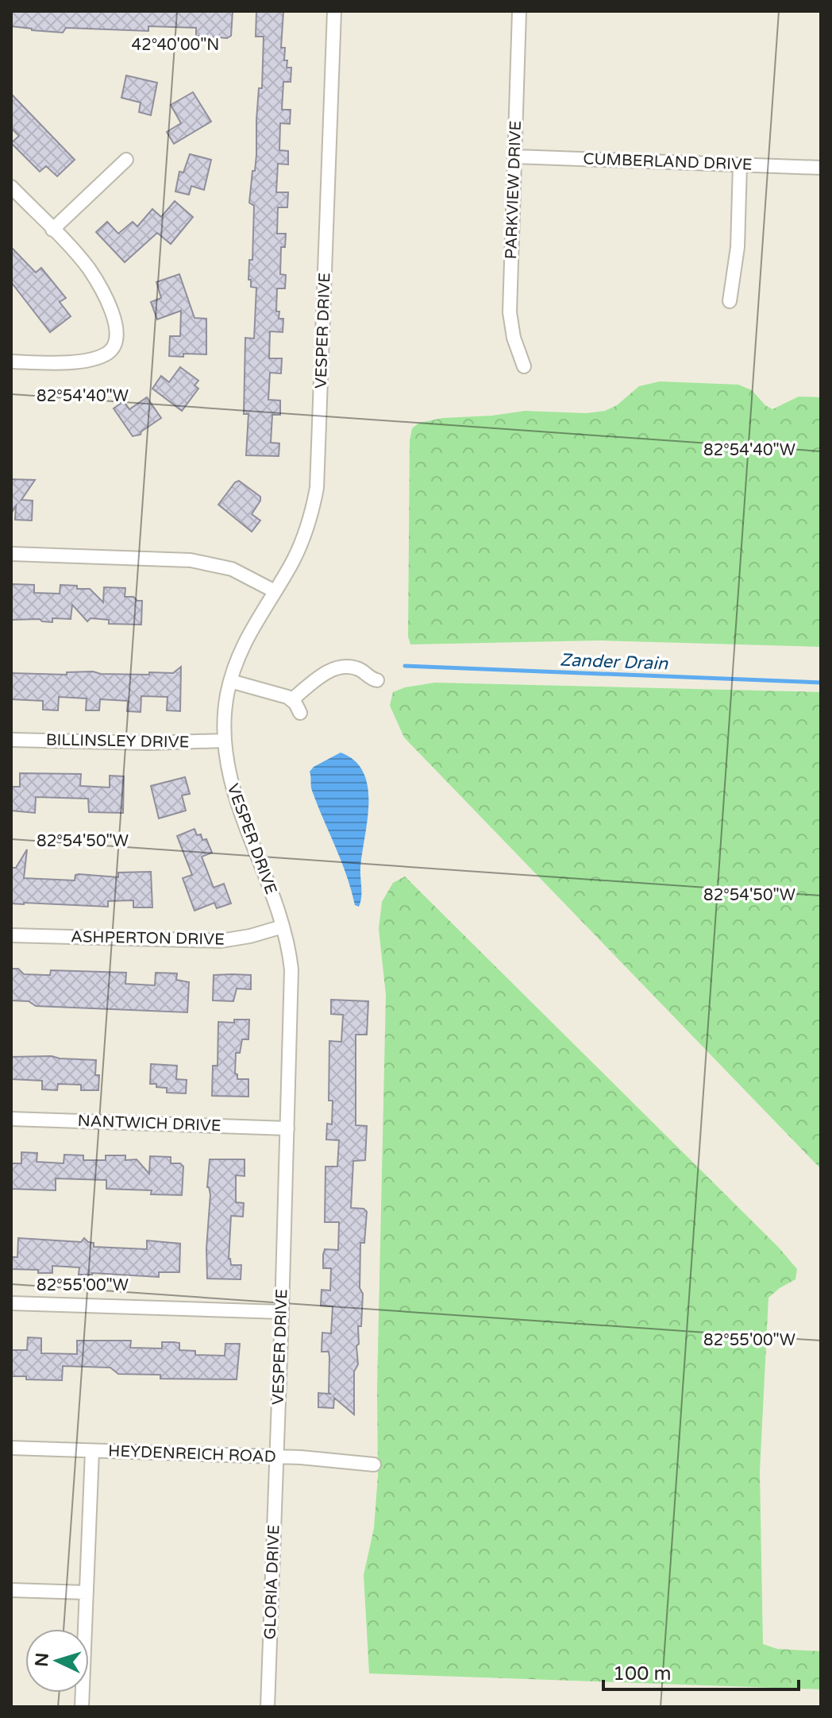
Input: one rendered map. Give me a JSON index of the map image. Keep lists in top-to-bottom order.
{
  "streets": {
    "street": [
      "CUMBERLAND DRIVE",
      "PARKVIEW DRIVE",
      "VESPER DRIVE",
      "BILLINSLEY DRIVE",
      "ASHPERTON DRIVE",
      "NANTWICH DRIVE",
      "HEYDENREICH ROAD",
      "GLORIA DRIVE"
    ]
  },
  "crossings": [
    ["CUMBERLAND DRIVE", "PARKVIEW DRIVE"],
    ["VESPER DRIVE", "BILLINSLEY DRIVE"],
    ["VESPER DRIVE", "ASHPERTON DRIVE"],
    ["VESPER DRIVE", "NANTWICH DRIVE"],
    ["VESPER DRIVE", "HEYDENREICH ROAD"],
    ["VESPER DRIVE", "GLORIA DRIVE"],
    ["HEYDENREICH ROAD", "GLORIA DRIVE"]
  ],
  "water": ["Zander Drain"],
  "scale_bar": "100 m",
  "north": "left",
  "coordinates": [
    "42°40'00\"N",
    "82°54'40\"W",
    "82°54'50\"W",
    "82°55'00\"W"
  ]
}
